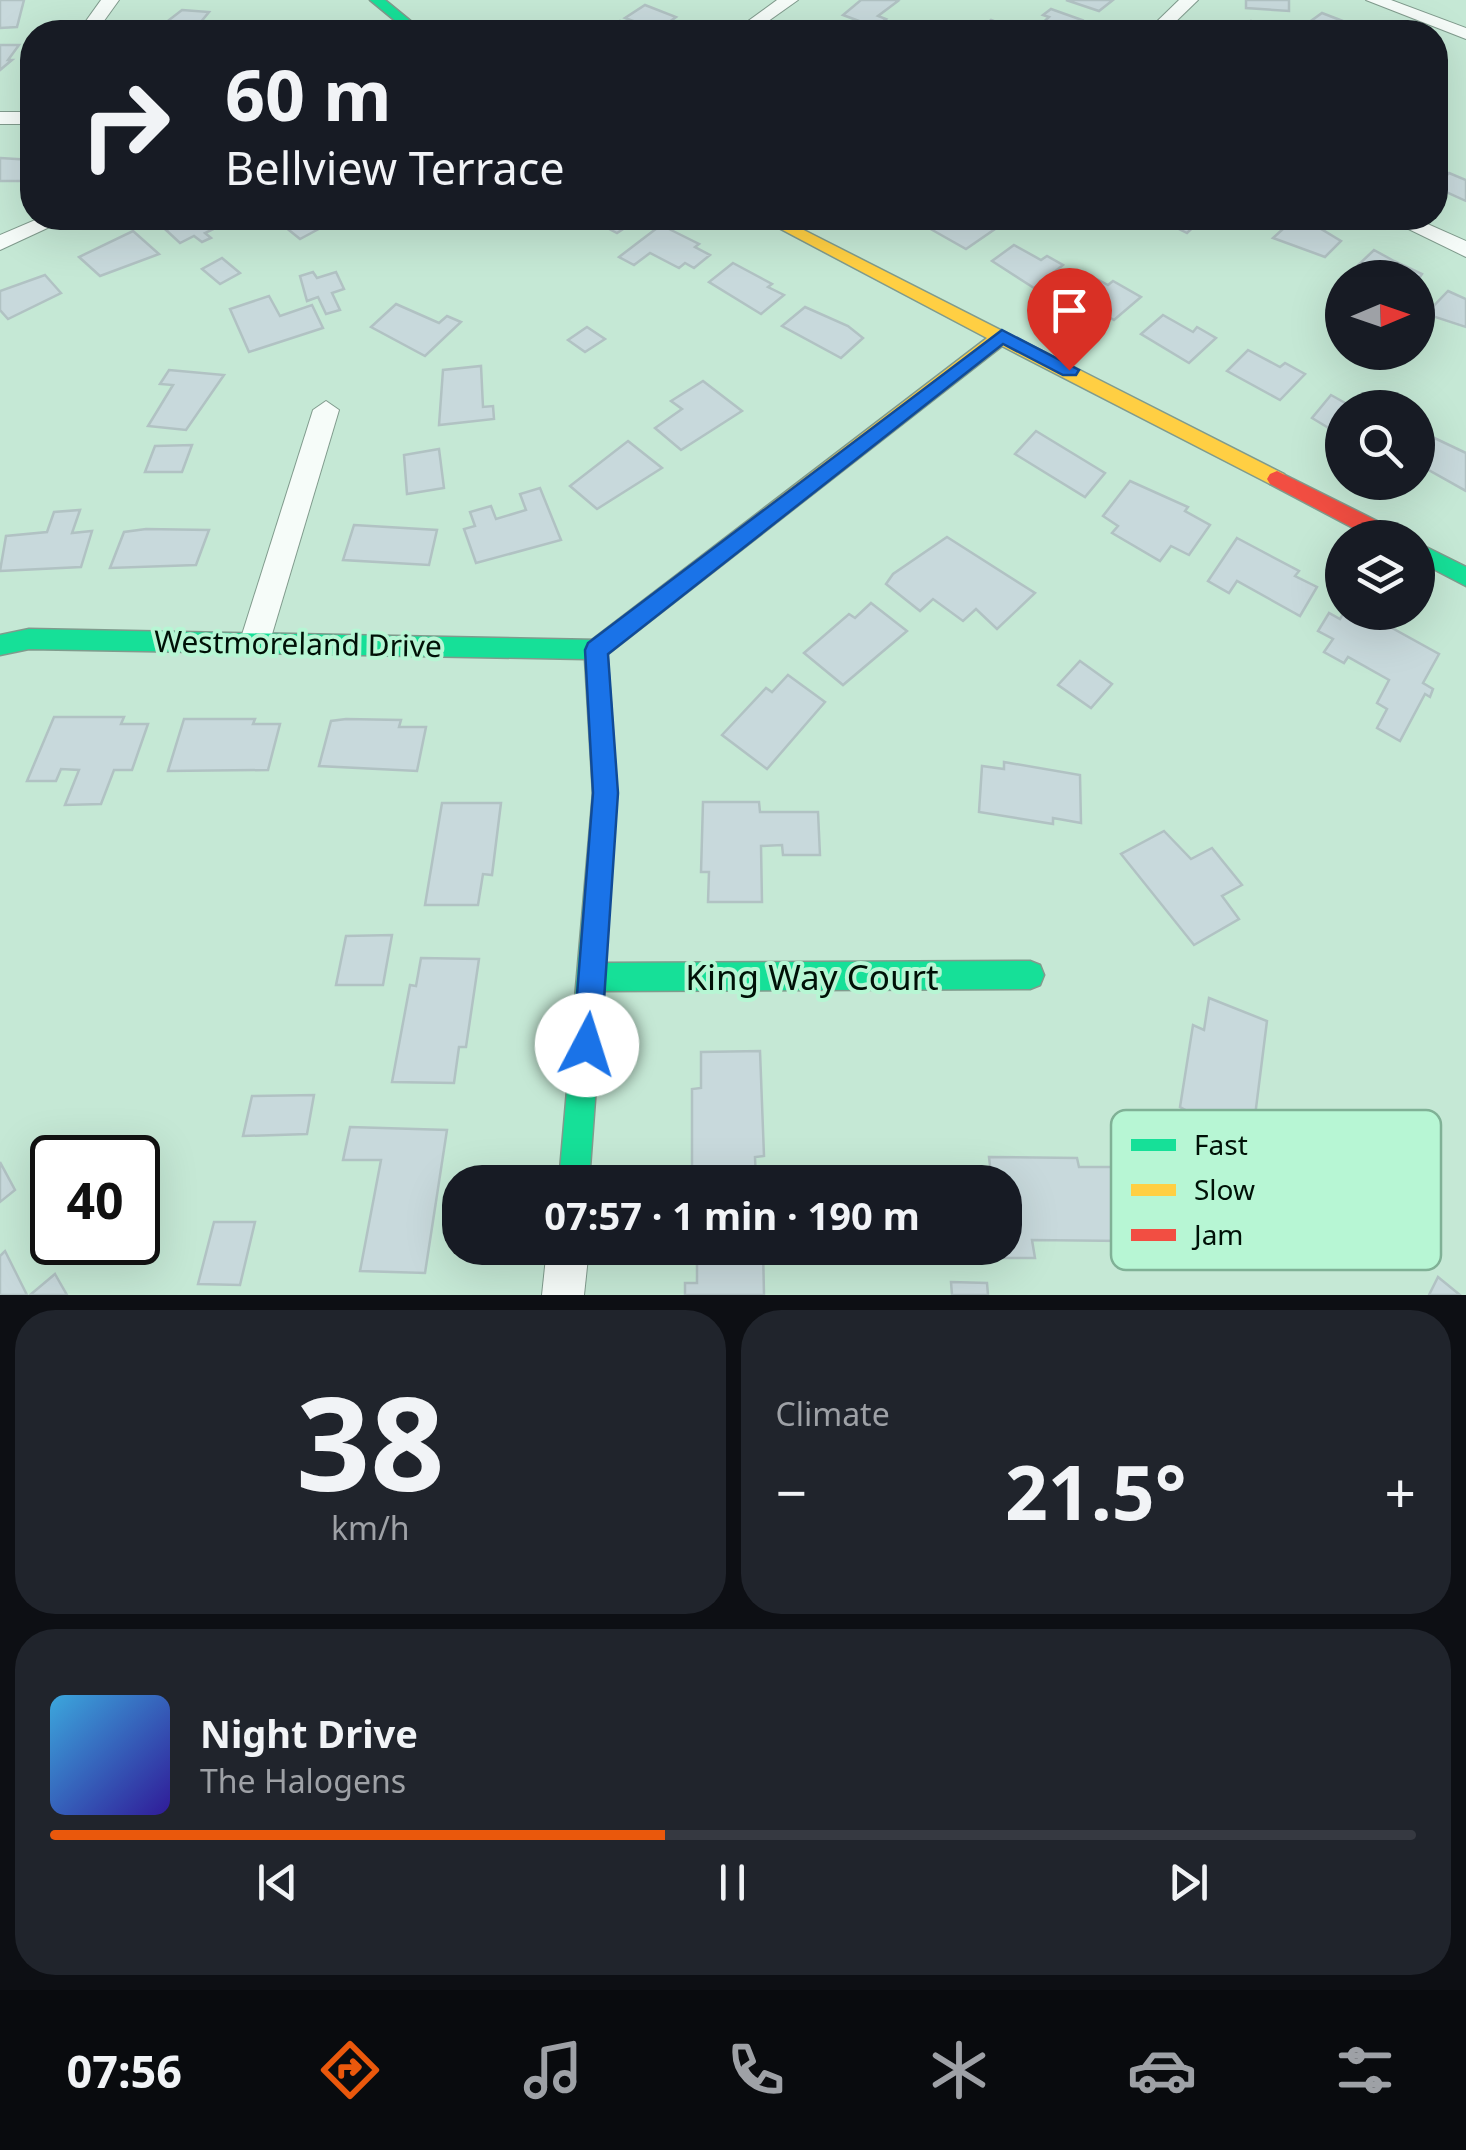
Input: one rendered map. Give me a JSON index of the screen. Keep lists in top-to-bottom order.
{
  "streets": {
    "street": ["Westmoreland Drive", "King Way Court"]
  },
  "legend": ["Fast", "Slow", "Jam"],
  "north": "right",
  "page": {
    "turn": ["60 m", "Bellview Terrace"],
    "limit": "40",
    "trip": "07:57 · 1 min · 190 m",
    "tile": [
      ["38", "km/h"],
      "Climate"
    ],
    "heat": ["−", "21.5°", "+"],
    "song": ["Night Drive", "The Halogens"],
    "tabs": "07:56"
  }
}
